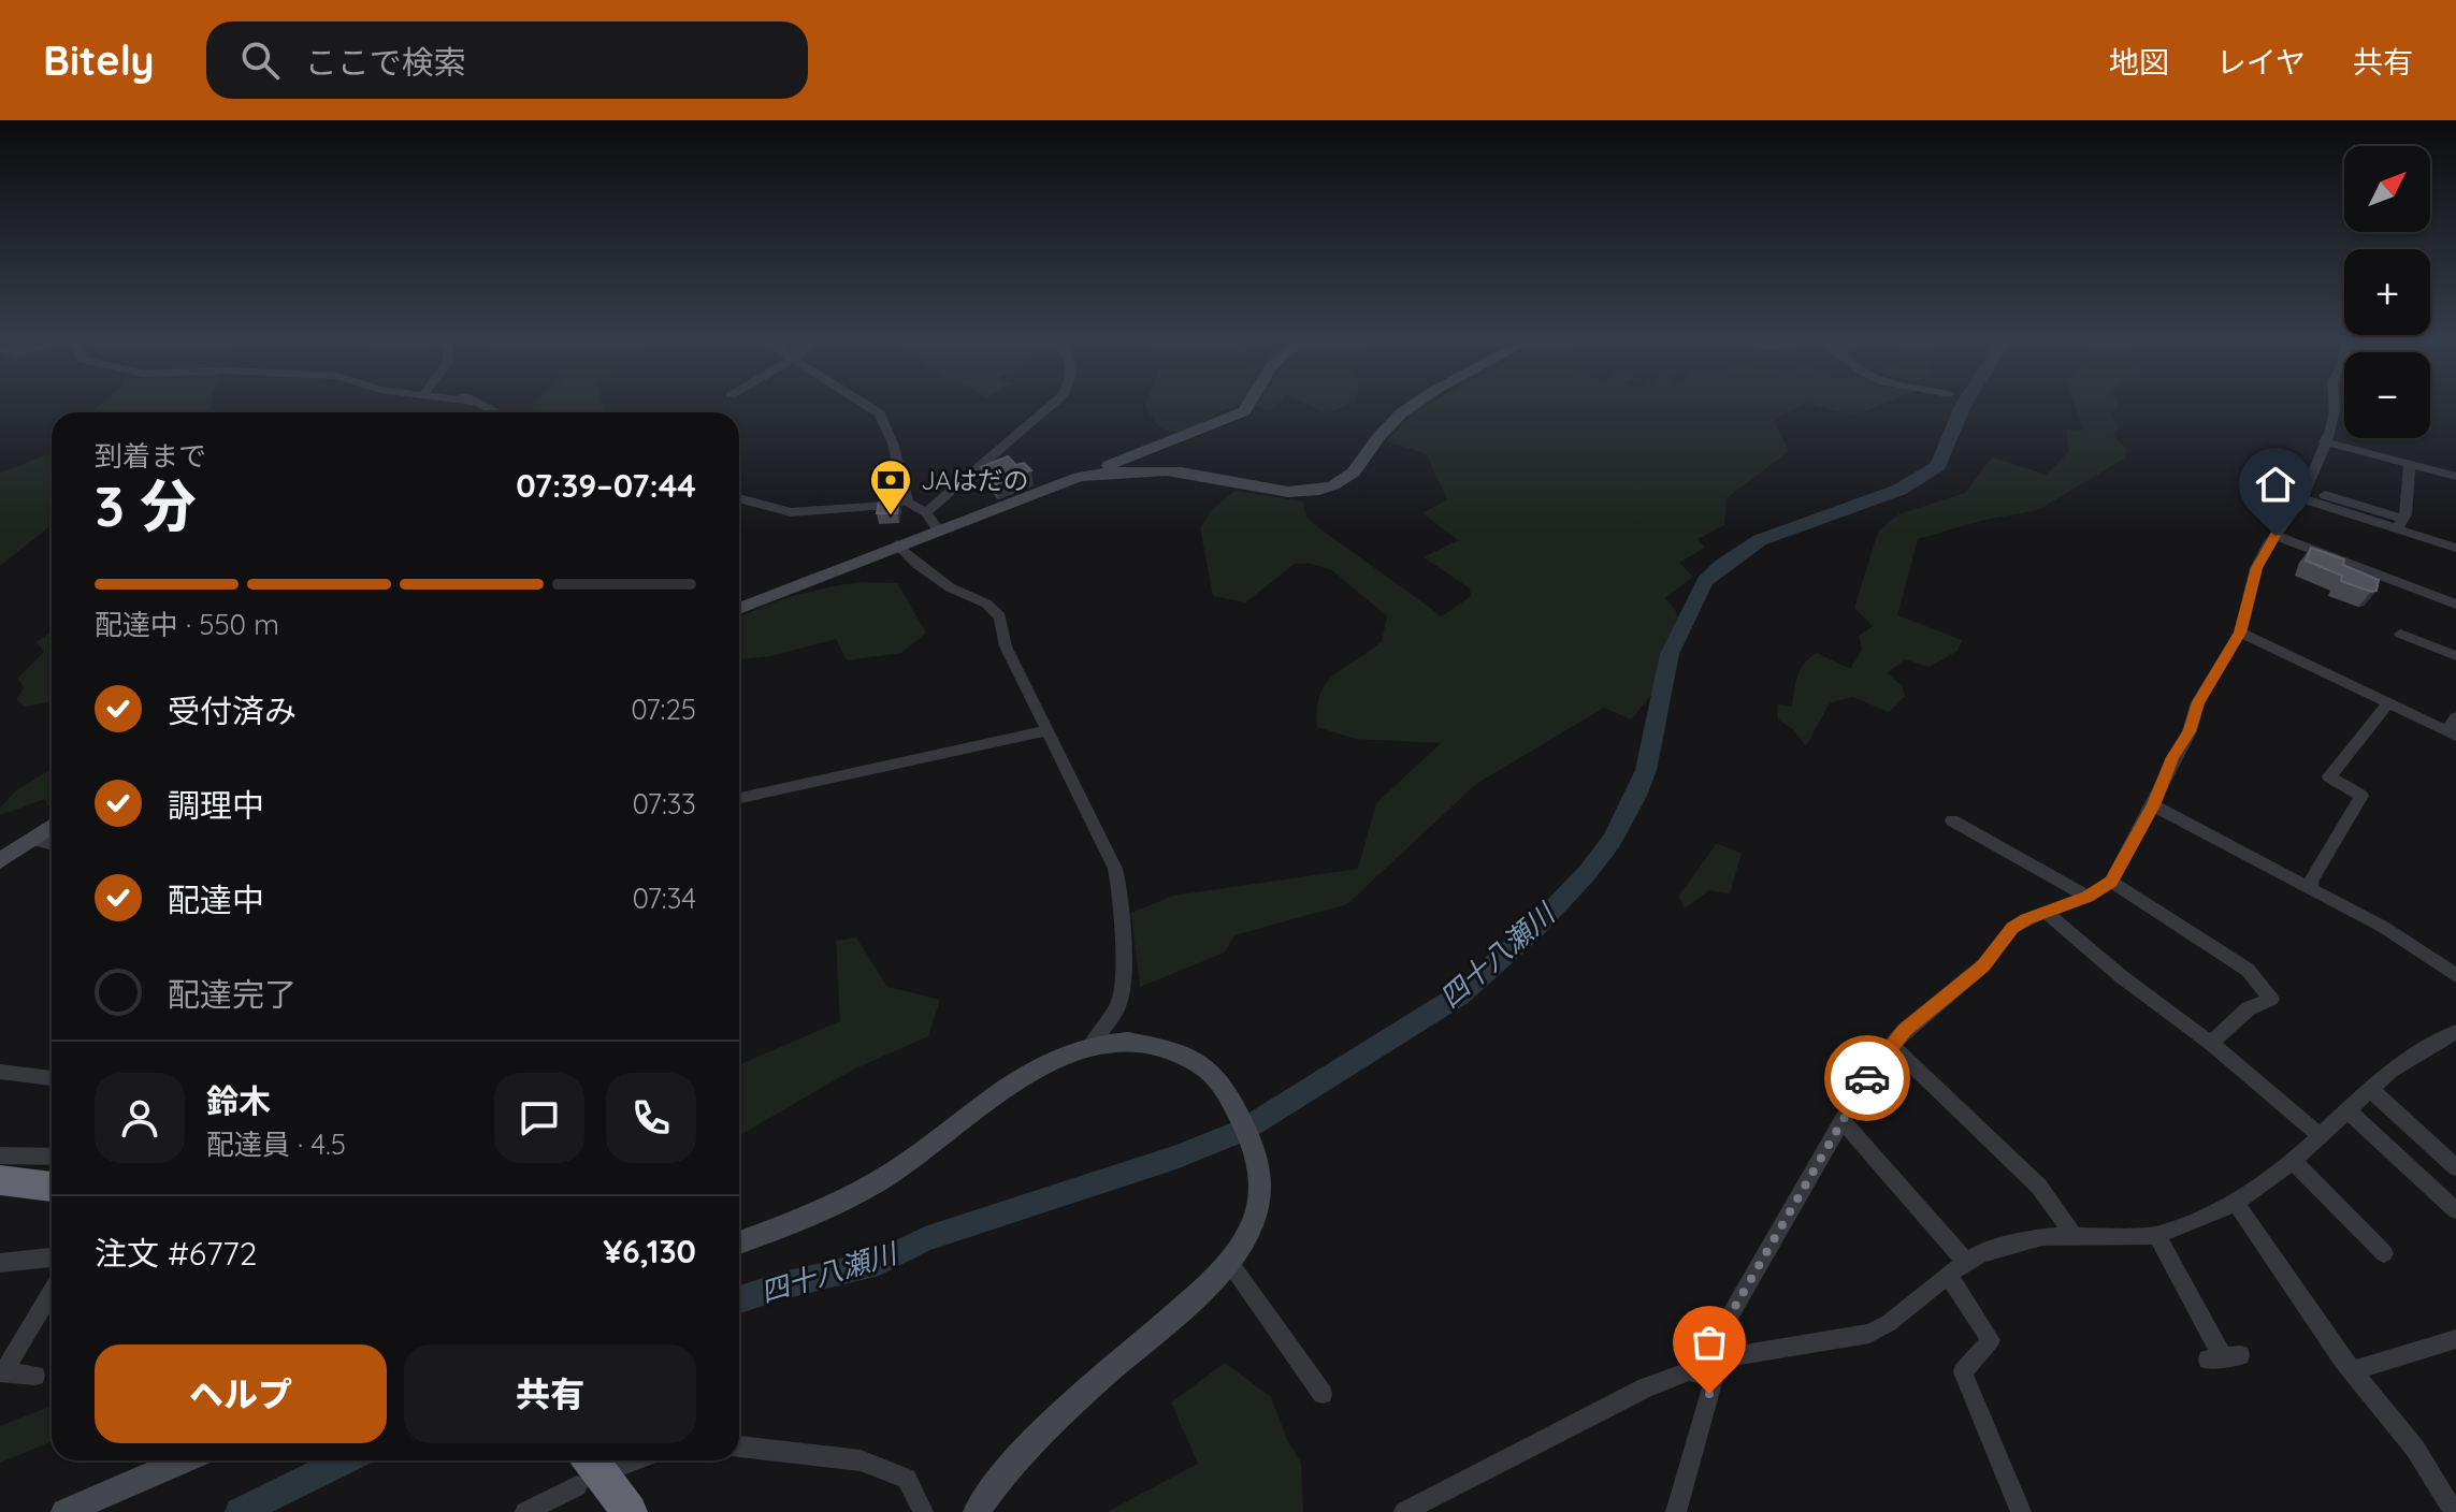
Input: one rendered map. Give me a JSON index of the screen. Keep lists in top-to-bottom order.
{
  "water": ["四十八瀬川"],
  "places": {
    "bank": ["JAはだの"]
  },
  "north": "top right",
  "page": {
    "header": "Bitely",
    "search": "ここで検索",
    "nav": ["地図", "レイヤ", "共有"],
    "map_buttons": ["+", "−"],
    "heading": ["3 分", "到着まで", "07:39–07:44"],
    "panel": [
      "鈴木",
      "配達員 · 4.5",
      "注文 #6772",
      "¥6,130"
    ],
    "bar": "配達中 · 550 m",
    "list": [
      ["受付済み", "07:25"],
      ["調理中", "07:33"],
      ["配達中", "07:34"],
      "配達完了"
    ],
    "buttons": ["ヘルプ", "共有"]
  }
}
